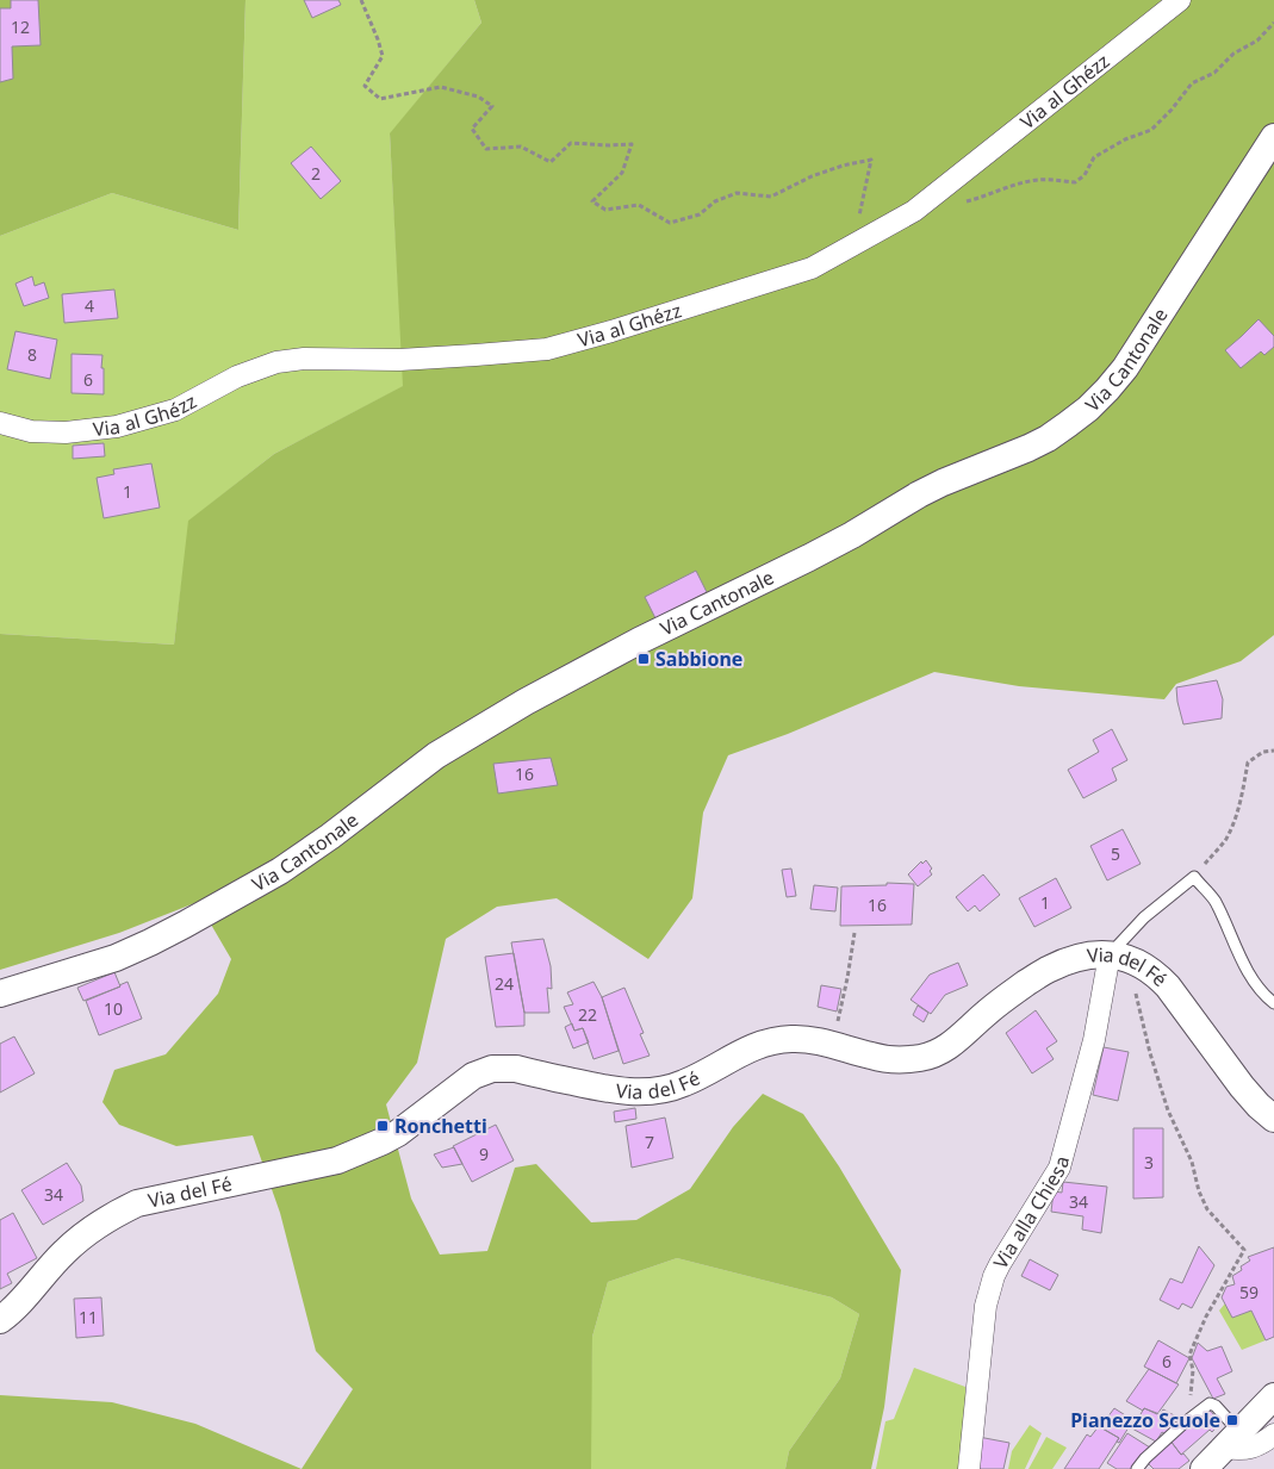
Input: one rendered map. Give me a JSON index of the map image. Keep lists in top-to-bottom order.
{
  "streets": {
    "street": [
      "Via al Ghézz",
      "Via Cantonale",
      "Via del Fé",
      "Via alla Chiesa"
    ]
  },
  "crossings": [
    ["Via del Fé", "Via alla Chiesa"]
  ],
  "places": {
    "transit": ["Sabbione", "Ronchetti", "Pianezzo Scuole"]
  },
  "house_numbers": [
    "12",
    "2",
    "4",
    "8",
    "6",
    "1",
    "16",
    "5",
    "1",
    "16",
    "24",
    "10",
    "22",
    "7",
    "9",
    "3",
    "34",
    "34",
    "59",
    "11",
    "6"
  ]
}
